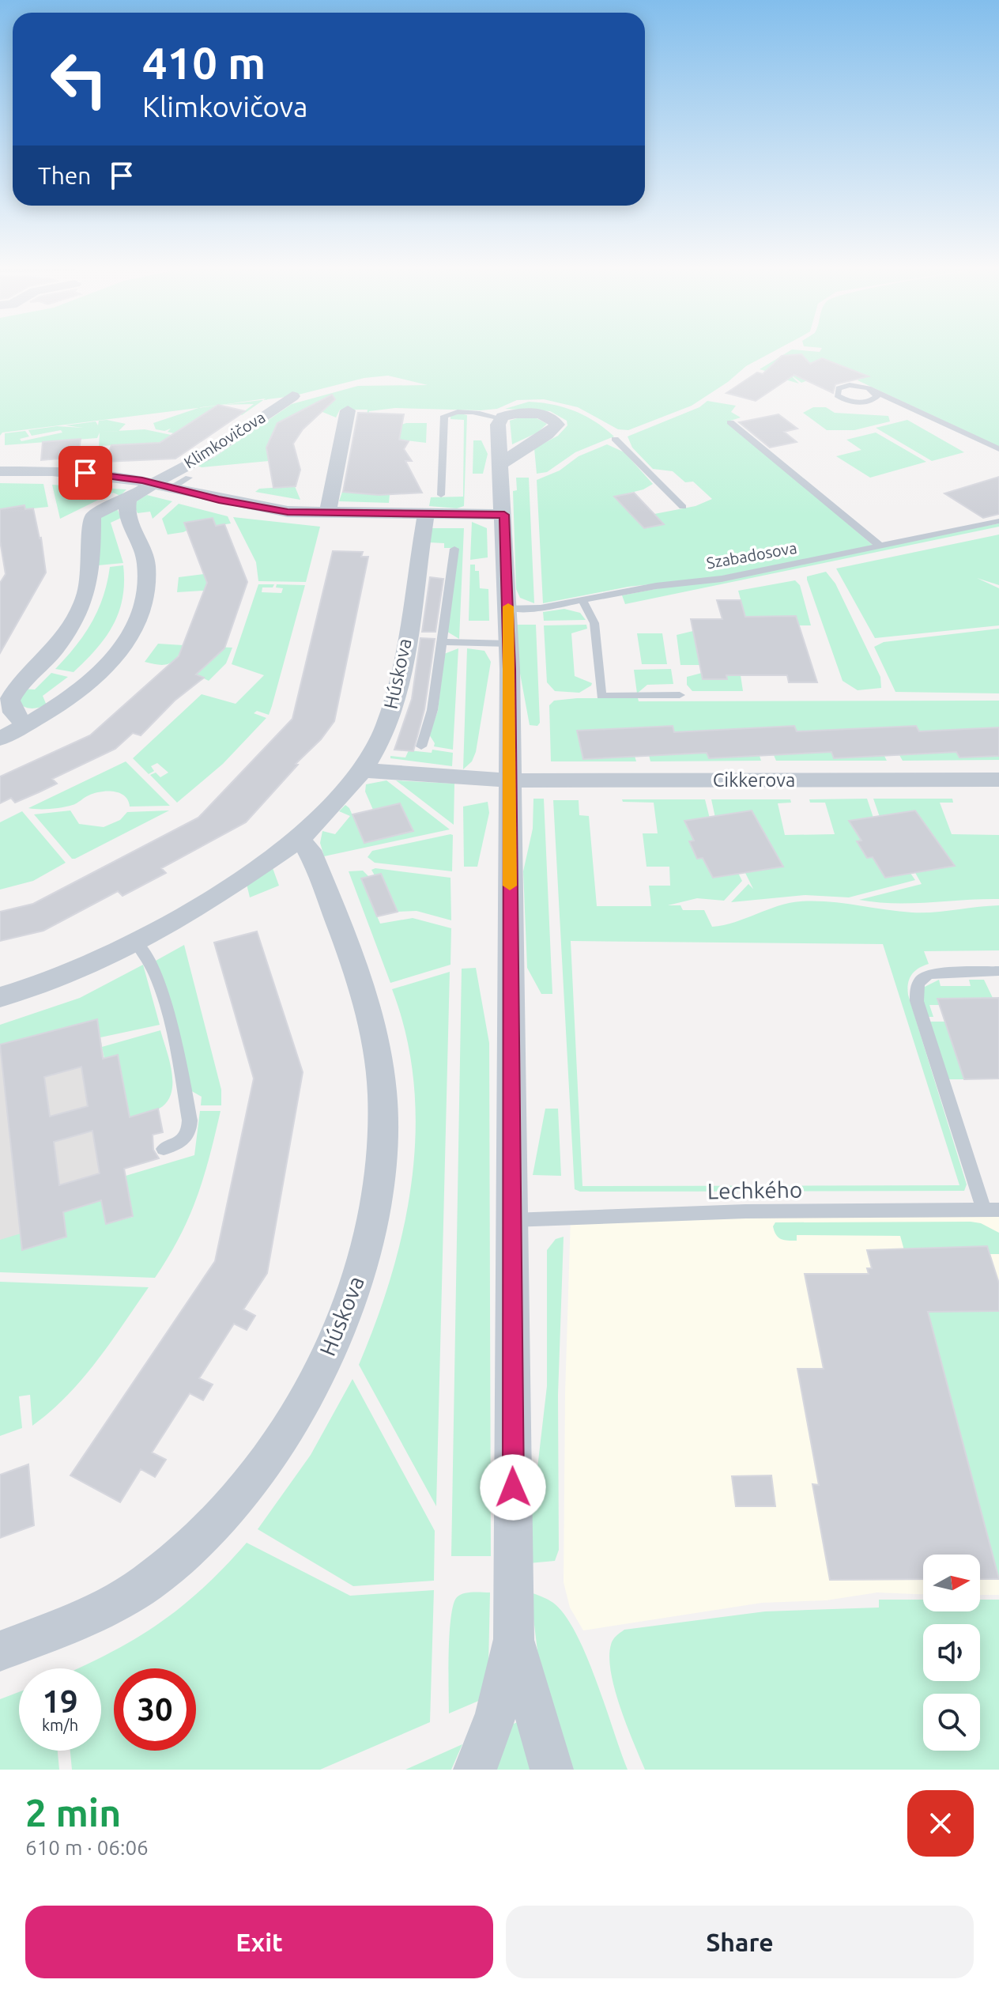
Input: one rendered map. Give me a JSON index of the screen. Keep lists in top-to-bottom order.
{
  "streets": {
    "street": ["Klimkovičova", "Húskova", "Cikkerova"],
    "lane": ["Szabadosova", "Lechkého"]
  },
  "crossings": [
    ["Klimkovičova", "Húskova"],
    ["Húskova", "Cikkerova"]
  ],
  "north": "right",
  "page": {
    "turn": ["410 m", "Klimkovičova"],
    "then": "Then",
    "speed": "19 km/h",
    "limit": "30",
    "heading": ["2 min", "610 m · 06:06"],
    "buttons": ["Exit", "Share"]
  }
}
